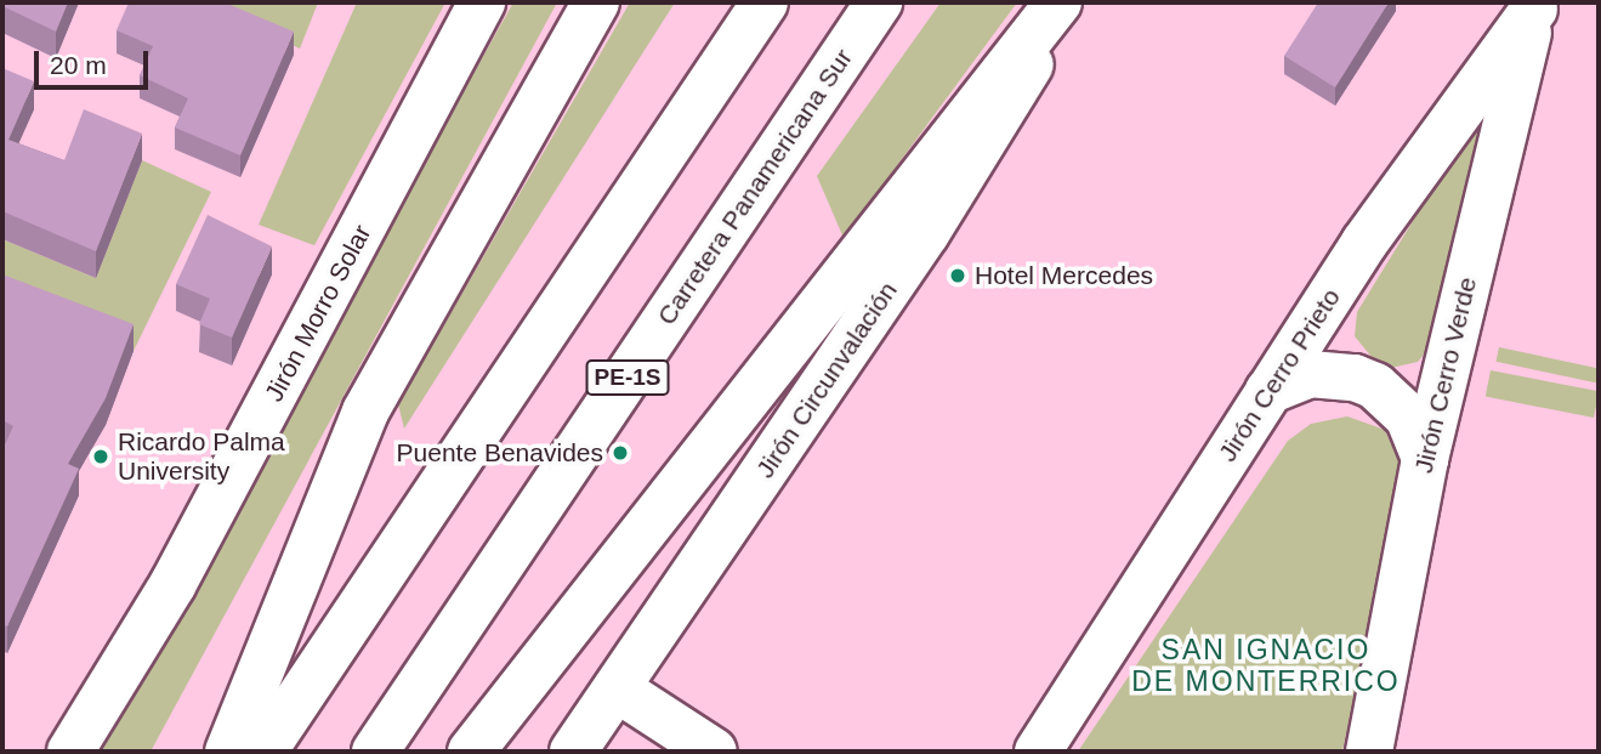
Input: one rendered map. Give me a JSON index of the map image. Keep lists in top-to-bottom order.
{
  "streets": {
    "main road": [
      "Carretera Panamericana Sur",
      "Jirón Morro Solar",
      "Jirón Cerro Prieto",
      "Jirón Cerro Verde",
      "PE-1S",
      "Jirón Circunvalación"
    ]
  },
  "crossings": [
    ["Jirón Cerro Prieto", "Jirón Cerro Verde"]
  ],
  "districts": ["SAN IGNACIO DE MONTERRICO"],
  "places": ["Hotel Mercedes", "Puente Benavides", "Ricardo Palma University"],
  "scale_bar": "20 m"
}
